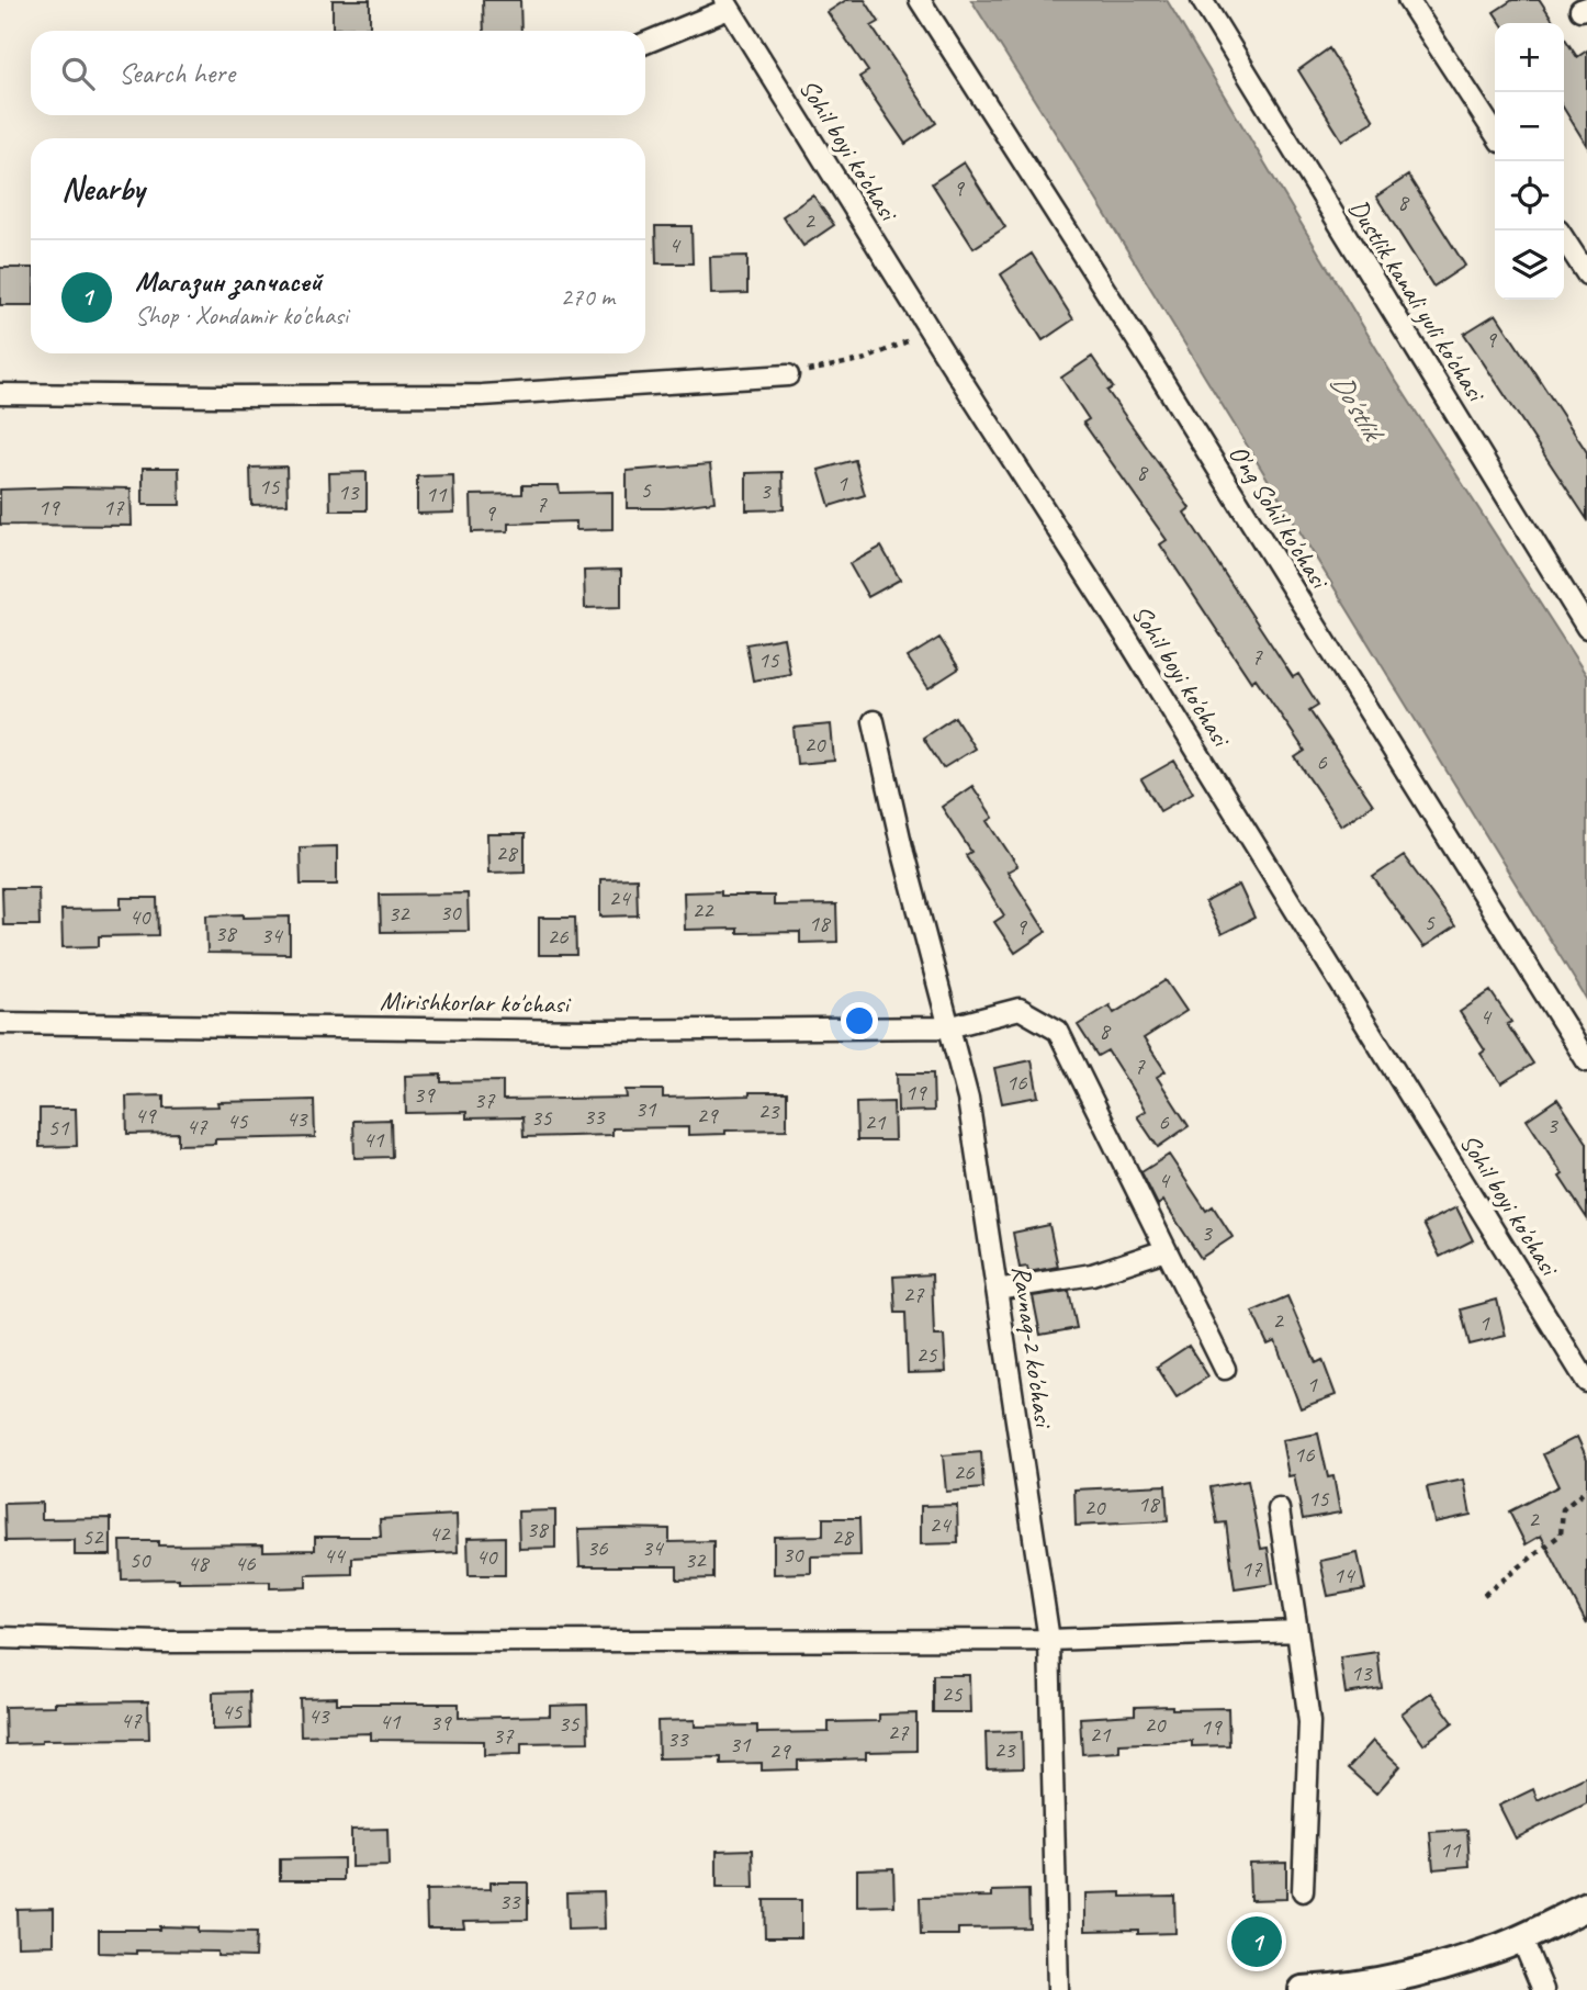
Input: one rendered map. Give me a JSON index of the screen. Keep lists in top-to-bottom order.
{
  "streets": {
    "street": [
      "Sohil boyi ko'chasi",
      "Dustlik kanali yuli ko'chasi",
      "O'ng Sohil ko'chasi",
      "Mirishkorlar ko'chasi",
      "Ravnaq-2 ko'chasi"
    ]
  },
  "crossings": [
    ["Mirishkorlar ko'chasi", "Ravnaq-2 ko'chasi"]
  ],
  "water": ["Do'stlik"],
  "house_numbers": [
    "9",
    "8",
    "2",
    "4",
    "9",
    "8",
    "1",
    "15",
    "5",
    "3",
    "13",
    "11",
    "7",
    "19",
    "17",
    "9",
    "7",
    "15",
    "20",
    "6",
    "28",
    "24",
    "22",
    "30",
    "32",
    "40",
    "5",
    "18",
    "9",
    "38",
    "34",
    "26",
    "4",
    "8",
    "7",
    "16",
    "19",
    "39",
    "37",
    "31",
    "23",
    "49",
    "29",
    "33",
    "35",
    "43",
    "45",
    "21",
    "6",
    "3",
    "47",
    "51",
    "41",
    "4",
    "3",
    "27",
    "2",
    "1",
    "25",
    "1",
    "16",
    "26",
    "15",
    "18",
    "20",
    "2",
    "24",
    "38",
    "42",
    "52",
    "28",
    "36",
    "34",
    "30",
    "44",
    "40",
    "50",
    "32",
    "48",
    "46",
    "17",
    "14",
    "13",
    "25",
    "45",
    "43",
    "47",
    "41",
    "39",
    "35",
    "20",
    "19",
    "27",
    "21",
    "37",
    "33",
    "31",
    "23",
    "29",
    "11",
    "33"
  ],
  "page": {
    "map_buttons": ["+", "−"],
    "search": "Search here",
    "heading": "Nearby",
    "list": [
      {
        "mark": "1",
        "name": "Магазин запчасей",
        "note": "Shop · Xondamir ko'chasi",
        "value": "270 m"
      }
    ],
    "pins": "1"
  }
}
